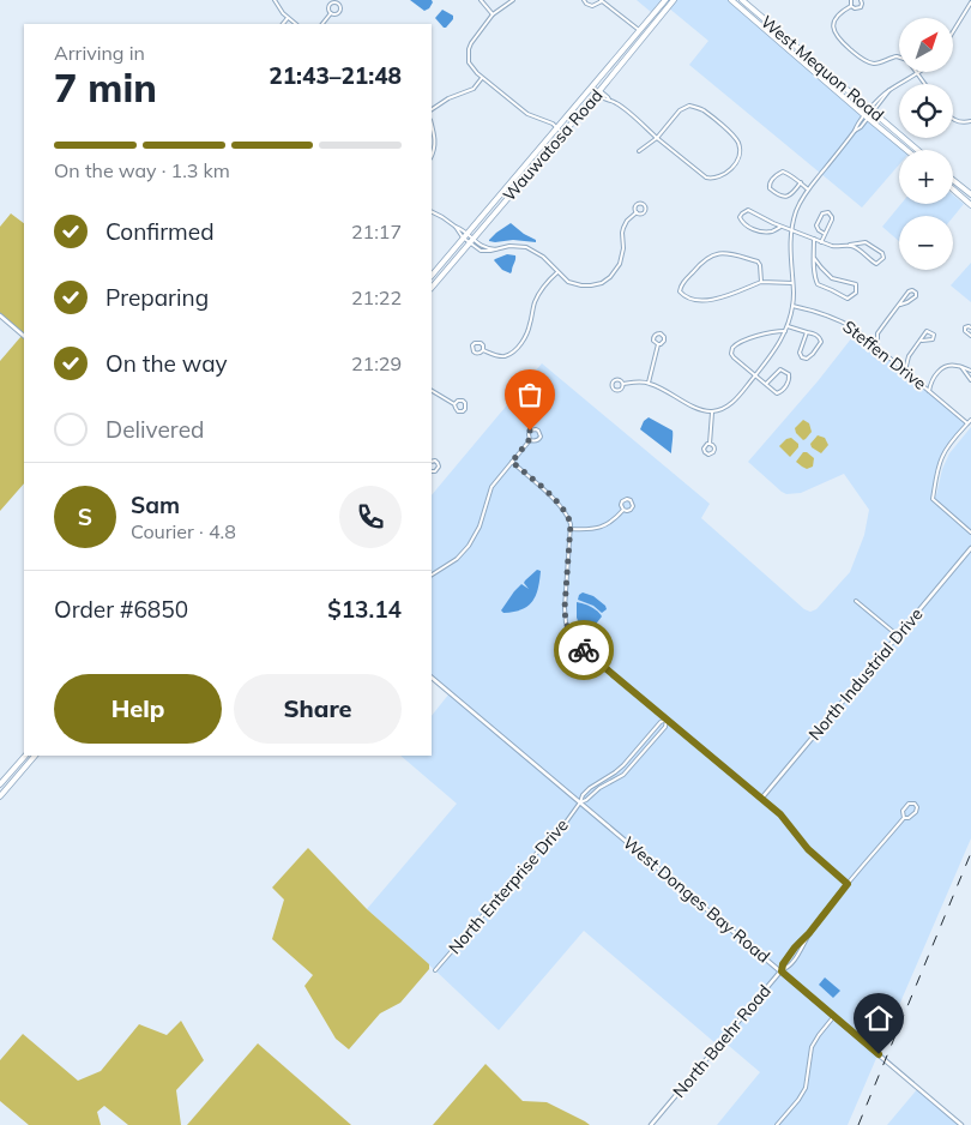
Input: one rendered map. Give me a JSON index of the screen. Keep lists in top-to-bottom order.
{
  "streets": {
    "main road": ["West Mequon Road", "Wauwatosa Road"],
    "street": [
      "Steffen Drive",
      "North Industrial Drive",
      "North Enterprise Drive",
      "West Donges Bay Road",
      "North Baehr Road"
    ]
  },
  "crossings": [
    ["North Enterprise Drive", "West Donges Bay Road"],
    ["West Donges Bay Road", "North Baehr Road"]
  ],
  "north": "top right",
  "page": {
    "map_buttons": ["+", "−"],
    "heading": ["7 min", "Arriving in", "21:43–21:48"],
    "panel": [
      "Sam",
      "Courier · 4.8",
      "Order #6850",
      "$13.14"
    ],
    "bar": "On the way · 1.3 km",
    "list": [
      ["Confirmed", "21:17"],
      ["Preparing", "21:22"],
      ["On the way", "21:29"],
      "Delivered"
    ],
    "round": "S",
    "buttons": ["Help", "Share"]
  }
}
